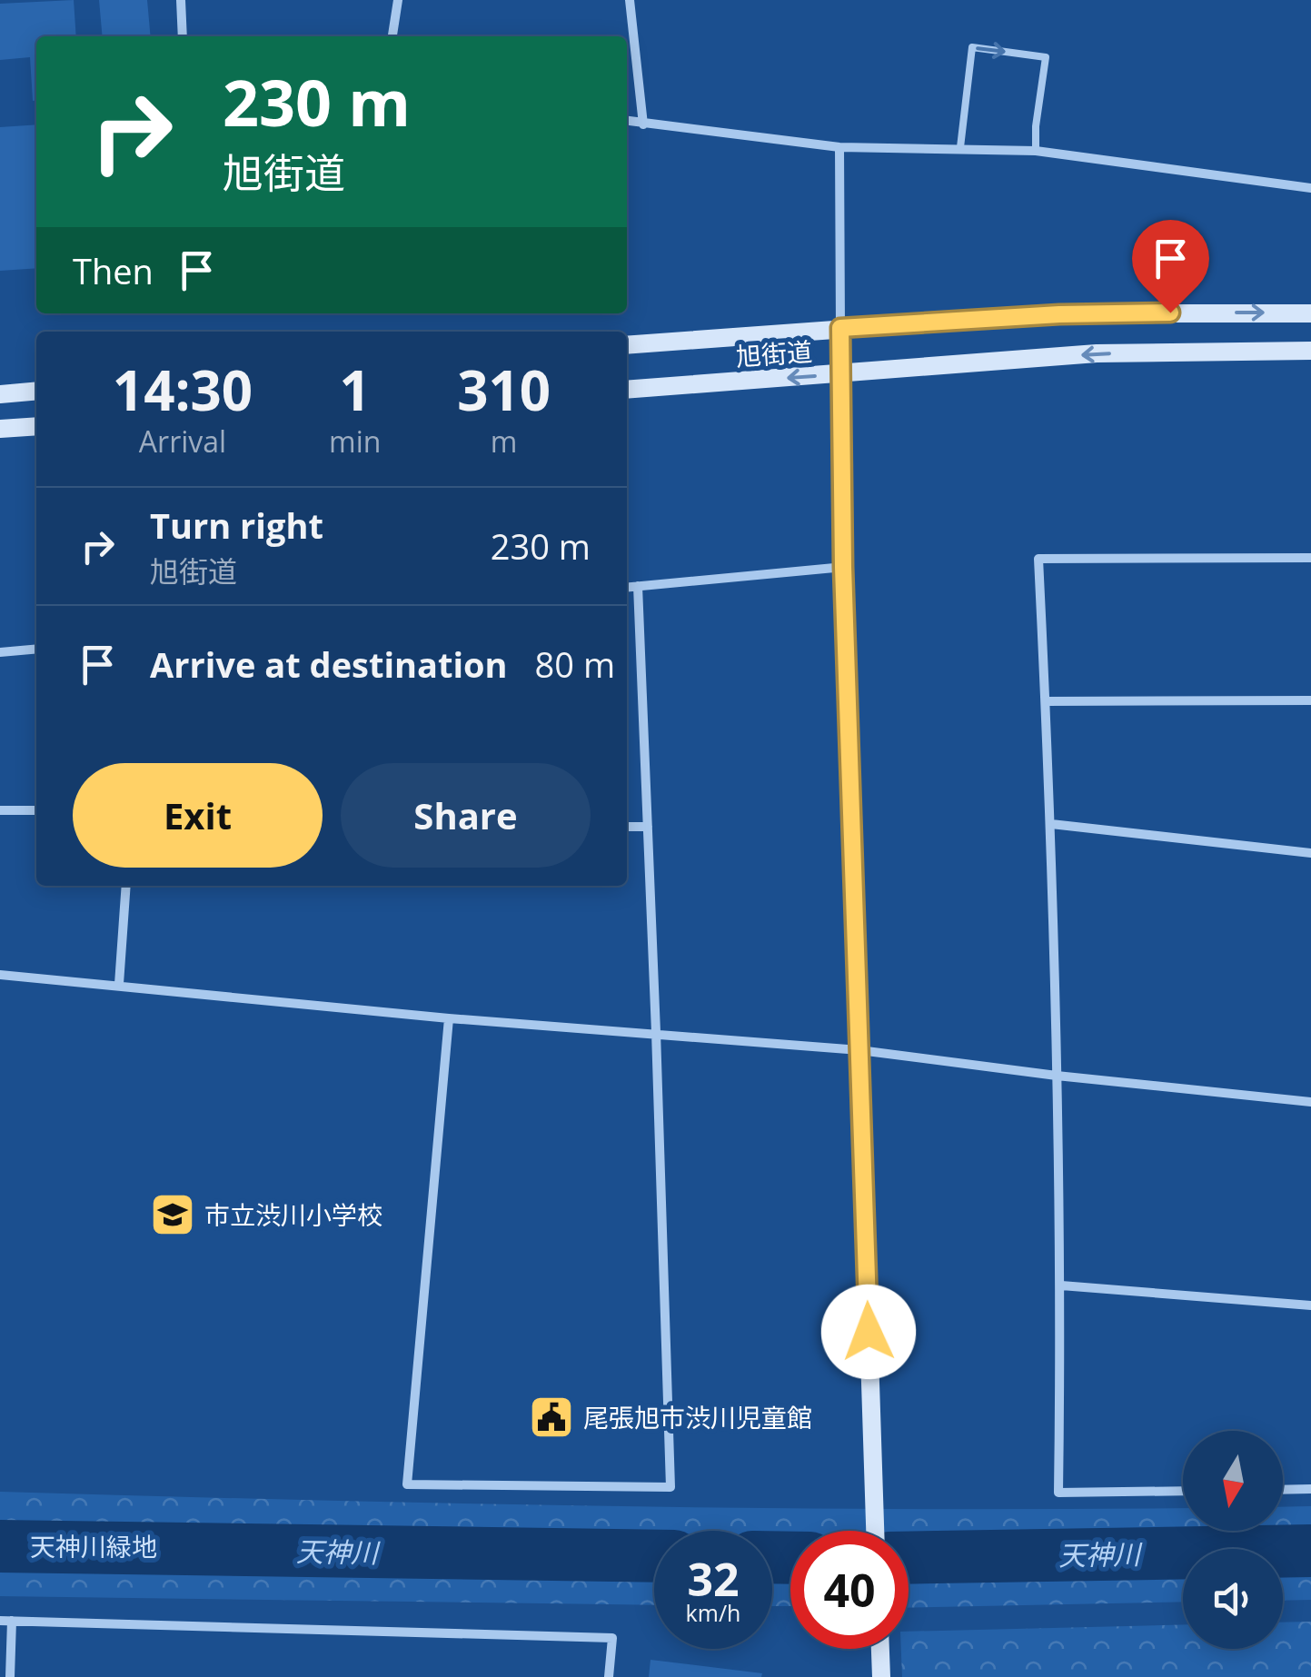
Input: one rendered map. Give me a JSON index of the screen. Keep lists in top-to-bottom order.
{
  "streets": {
    "street": ["旭街道"]
  },
  "water": ["天神川"],
  "parks": ["天神川緑地"],
  "places": {
    "school or university": ["市立渋川小学校"],
    "public building": ["尾張旭市渋川児童館"]
  },
  "north": "bottom",
  "page": {
    "turn": ["230 m", "旭街道"],
    "then": "Then",
    "eta": [
      "14:30",
      "Arrival",
      "1",
      "min",
      "310",
      "m"
    ],
    "list": [
      {
        "name": "Turn right",
        "note": "旭街道",
        "value": "230 m"
      },
      {
        "name": "Arrive at destination",
        "value": "80 m"
      }
    ],
    "buttons": ["Exit", "Share"],
    "speed": "32 km/h",
    "limit": "40"
  }
}
